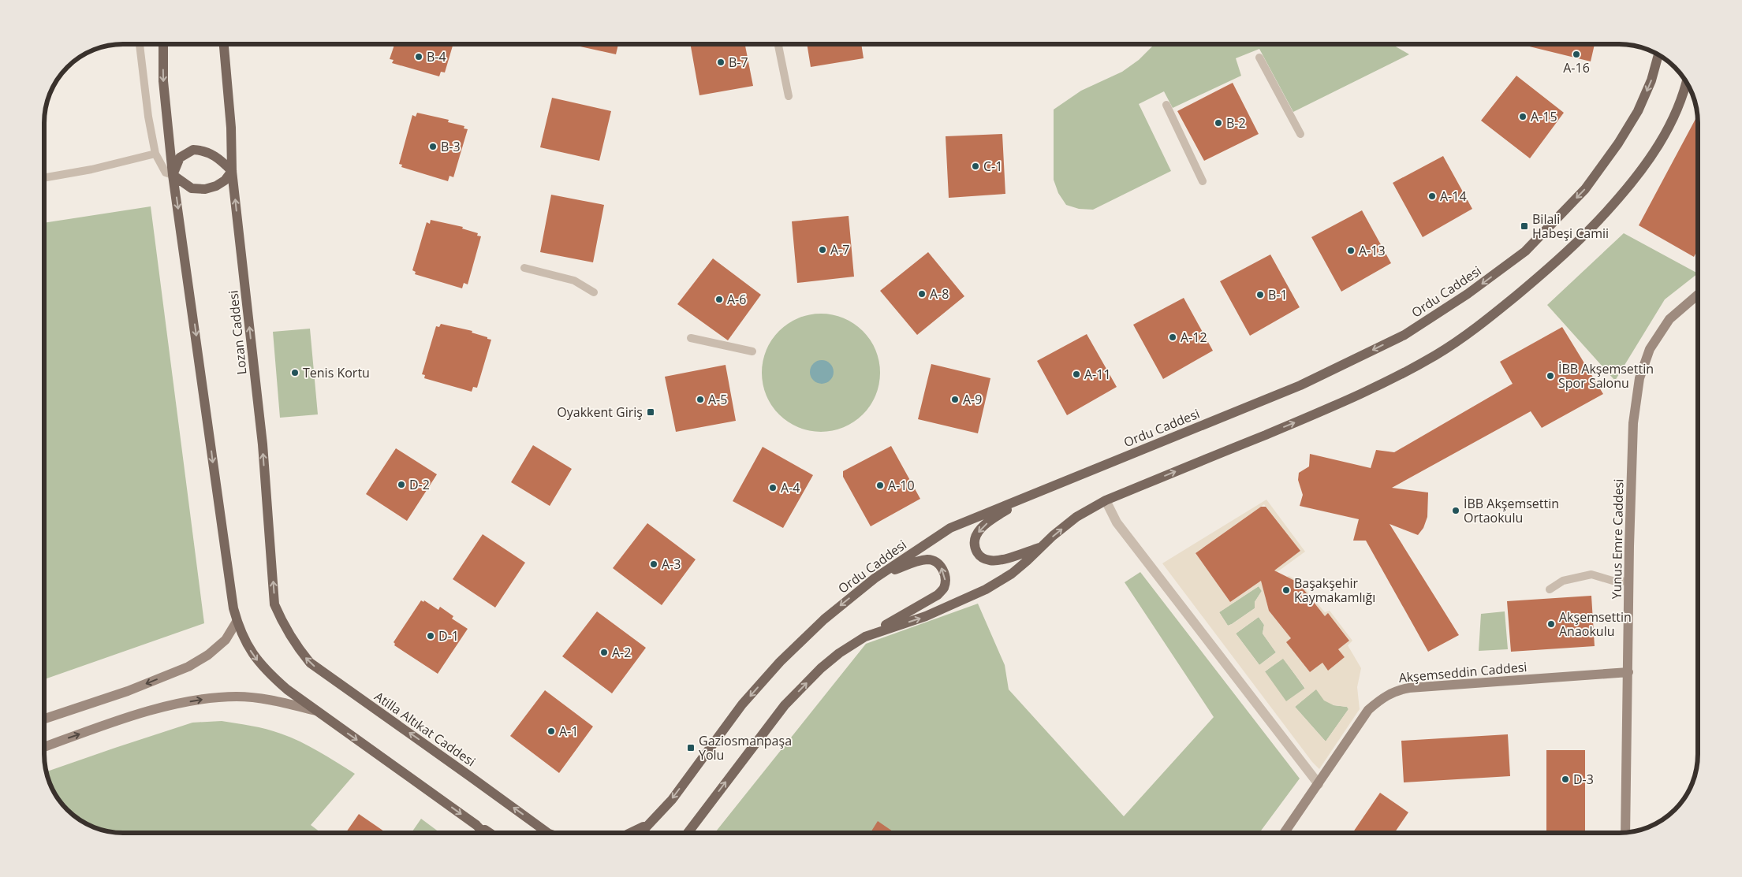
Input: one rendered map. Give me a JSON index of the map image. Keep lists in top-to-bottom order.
{
  "streets": {
    "main road": ["Ordu Caddesi", "Lozan Caddesi", "Atilla Altıkat Caddesi"],
    "street": ["Yunus Emre Caddesi", "Akşemseddin Caddesi"]
  },
  "crossings": [
    ["Lozan Caddesi", "Atilla Altıkat Caddesi"],
    ["Yunus Emre Caddesi", "Akşemseddin Caddesi"]
  ],
  "places": {
    "other": [
      "A-16",
      "B-4",
      "B-7",
      "A-15",
      "B-2",
      "B-3",
      "C-1",
      "A-14",
      "A-7",
      "A-13",
      "A-8",
      "B-1",
      "A-6",
      "A-12",
      "Tenis Kortu",
      "A-11",
      "İBB Akşemsettin Spor Salonu",
      "A-5",
      "A-9",
      "D-2",
      "A-10",
      "A-4",
      "İBB Akşemsettin Ortaokulu",
      "A-3",
      "Başakşehir Kaymakamlığı",
      "Akşemsettin Anaokulu",
      "D-1",
      "A-2",
      "A-1",
      "D-3"
    ],
    "transit": ["Bilali Habeşi Camii", "Oyakkent Giriş", "Gaziosmanpaşa Yolu"]
  }
}
